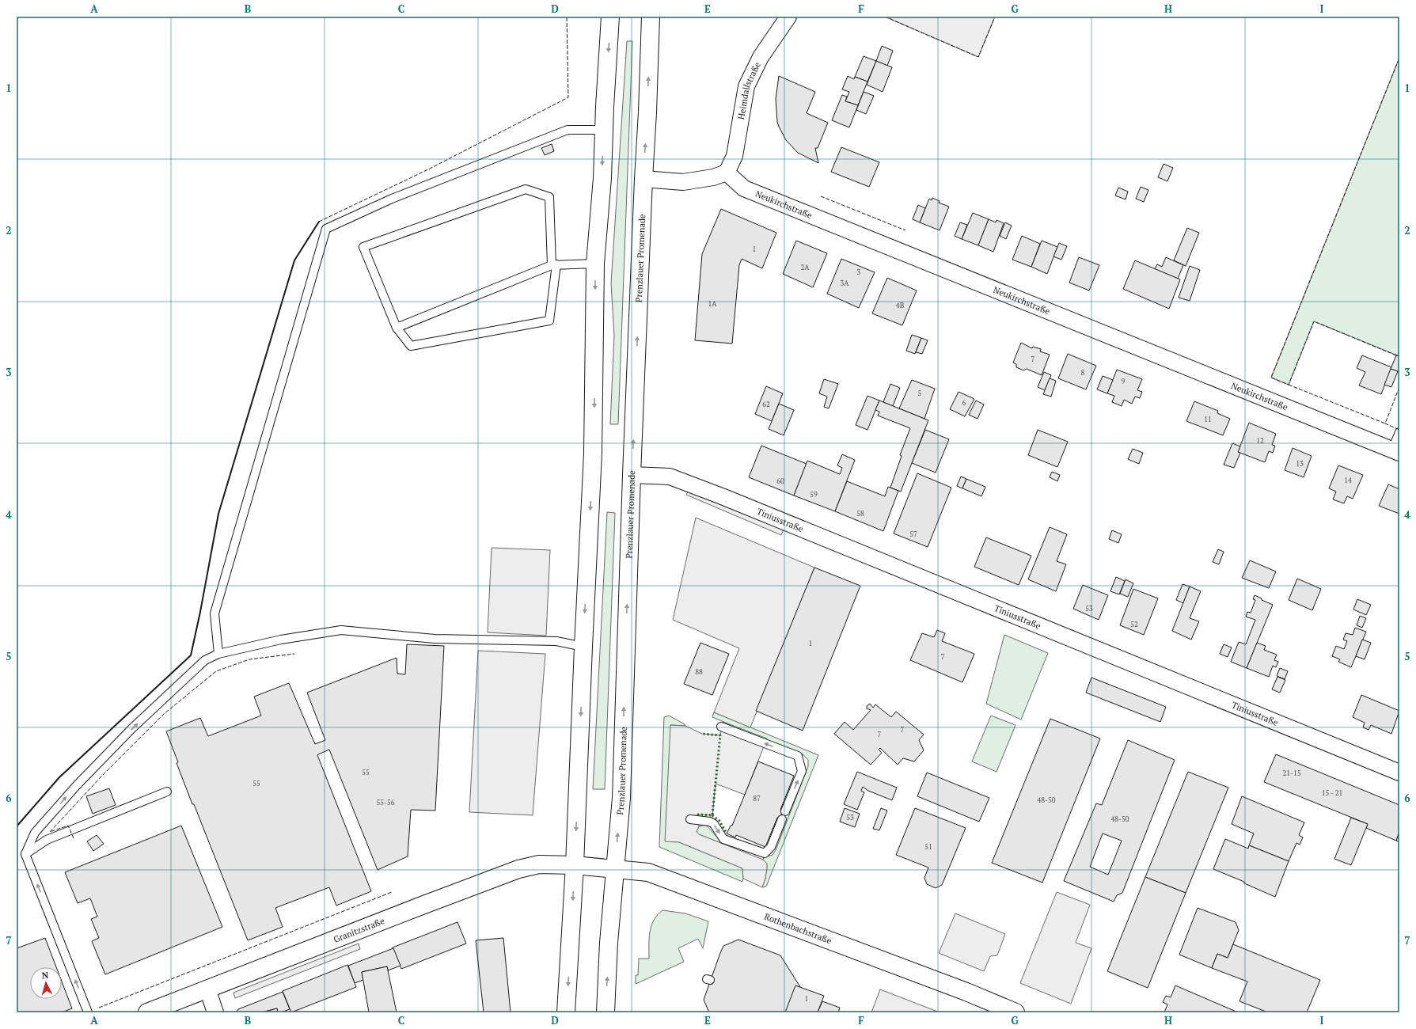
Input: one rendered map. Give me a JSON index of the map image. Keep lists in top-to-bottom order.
{
  "streets": {
    "main road": ["Prenzlauer Promenade", "Rothenbachstraße", "Granitzstraße"],
    "street": ["Heimdallstraße", "Neukirchstraße", "Tiniusstraße"]
  },
  "crossings": [
    ["Heimdallstraße", "Neukirchstraße"],
    ["Prenzlauer Promenade", "Tiniusstraße"],
    ["Prenzlauer Promenade", "Rothenbachstraße"],
    ["Rothenbachstraße", "Granitzstraße"]
  ],
  "house_numbers": [
    "1",
    "2A",
    "3",
    "3A",
    "1A",
    "4B",
    "7",
    "8",
    "9",
    "5",
    "6",
    "62",
    "11",
    "12",
    "13",
    "14",
    "60",
    "59",
    "58",
    "57",
    "53",
    "52",
    "1",
    "7",
    "88",
    "7",
    "7",
    "55",
    "21-15",
    "55",
    "15 - 21",
    "87",
    "48-50",
    "55-56",
    "53",
    "48-50",
    "51",
    "1"
  ],
  "north": "top",
  "grid": {
    "columns": [
      "A",
      "B",
      "C",
      "D",
      "E",
      "F",
      "G",
      "H",
      "I"
    ],
    "rows": [
      "1",
      "2",
      "3",
      "4",
      "5",
      "6",
      "7"
    ]
  }
}
